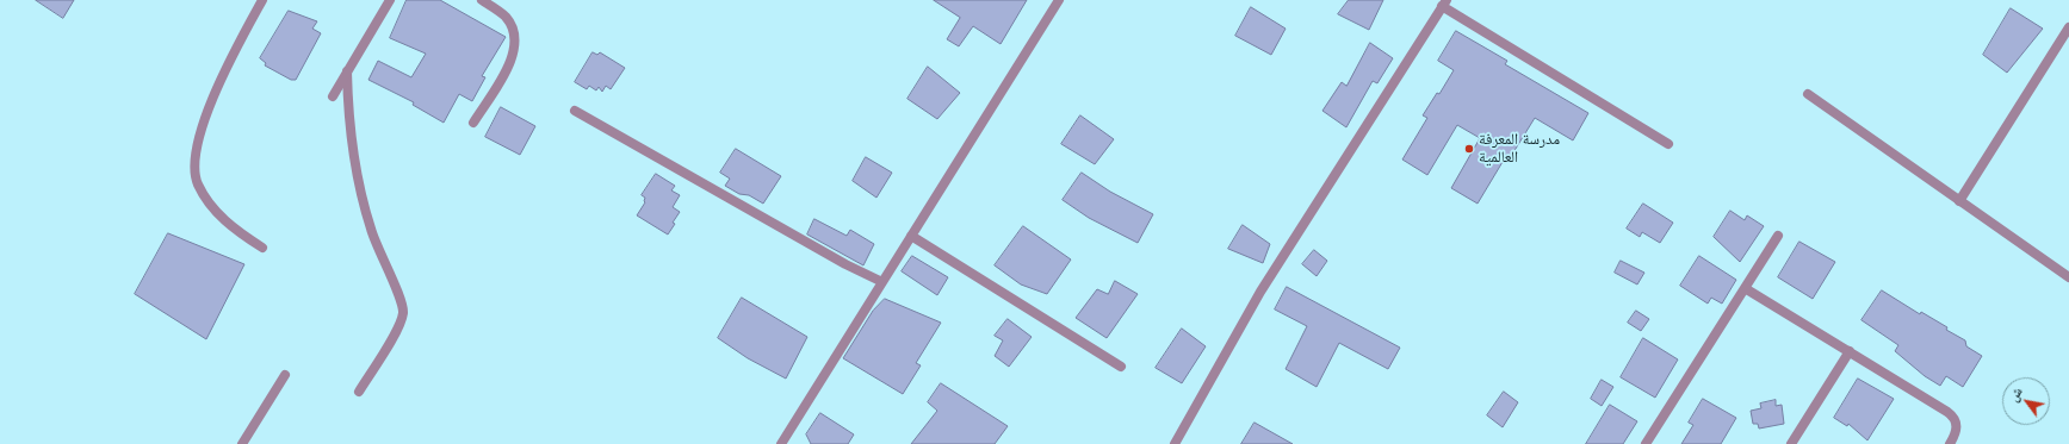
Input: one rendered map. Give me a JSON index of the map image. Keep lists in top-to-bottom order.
{
  "places": ["مدرسة المعرفة العالمية"],
  "north": "top left"
}
